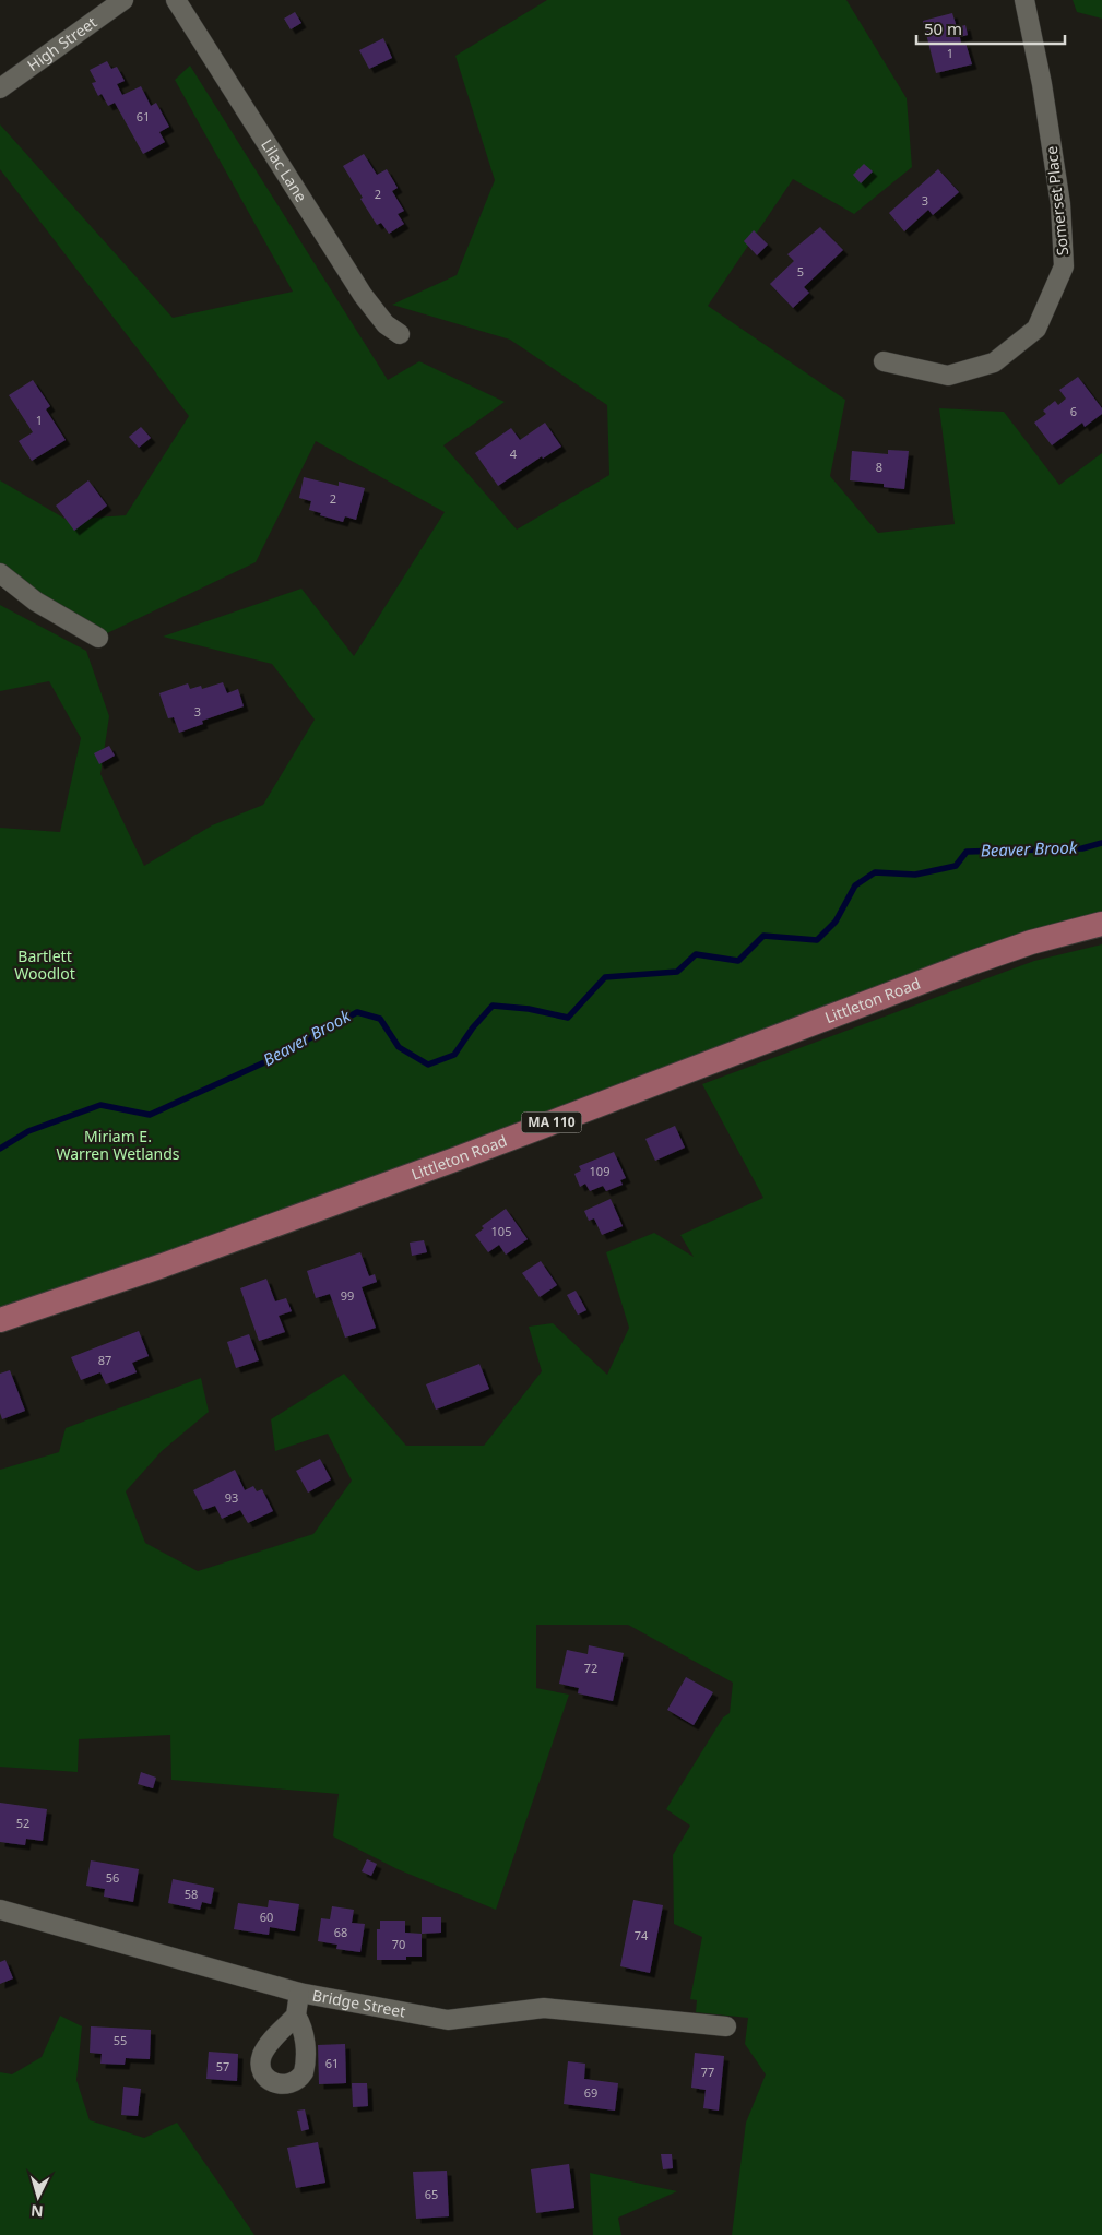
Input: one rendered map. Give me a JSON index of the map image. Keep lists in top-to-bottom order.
{
  "streets": {
    "main road": ["Littleton Road", "MA 110"],
    "street": [
      "High Street",
      "Lilac Lane",
      "Somerset Place",
      "Bridge Street"
    ]
  },
  "water": ["Beaver Brook"],
  "parks": ["Bartlett Woodlot", "Miriam E. Warren Wetlands"],
  "house_numbers": [
    "1",
    "61",
    "2",
    "3",
    "5",
    "6",
    "1",
    "4",
    "8",
    "2",
    "3",
    "109",
    "105",
    "99",
    "87",
    "93",
    "72",
    "52",
    "56",
    "58",
    "60",
    "68",
    "74",
    "70",
    "55",
    "61",
    "57",
    "77",
    "69",
    "65"
  ],
  "scale_bar": "50 m",
  "north": "bottom"
}
